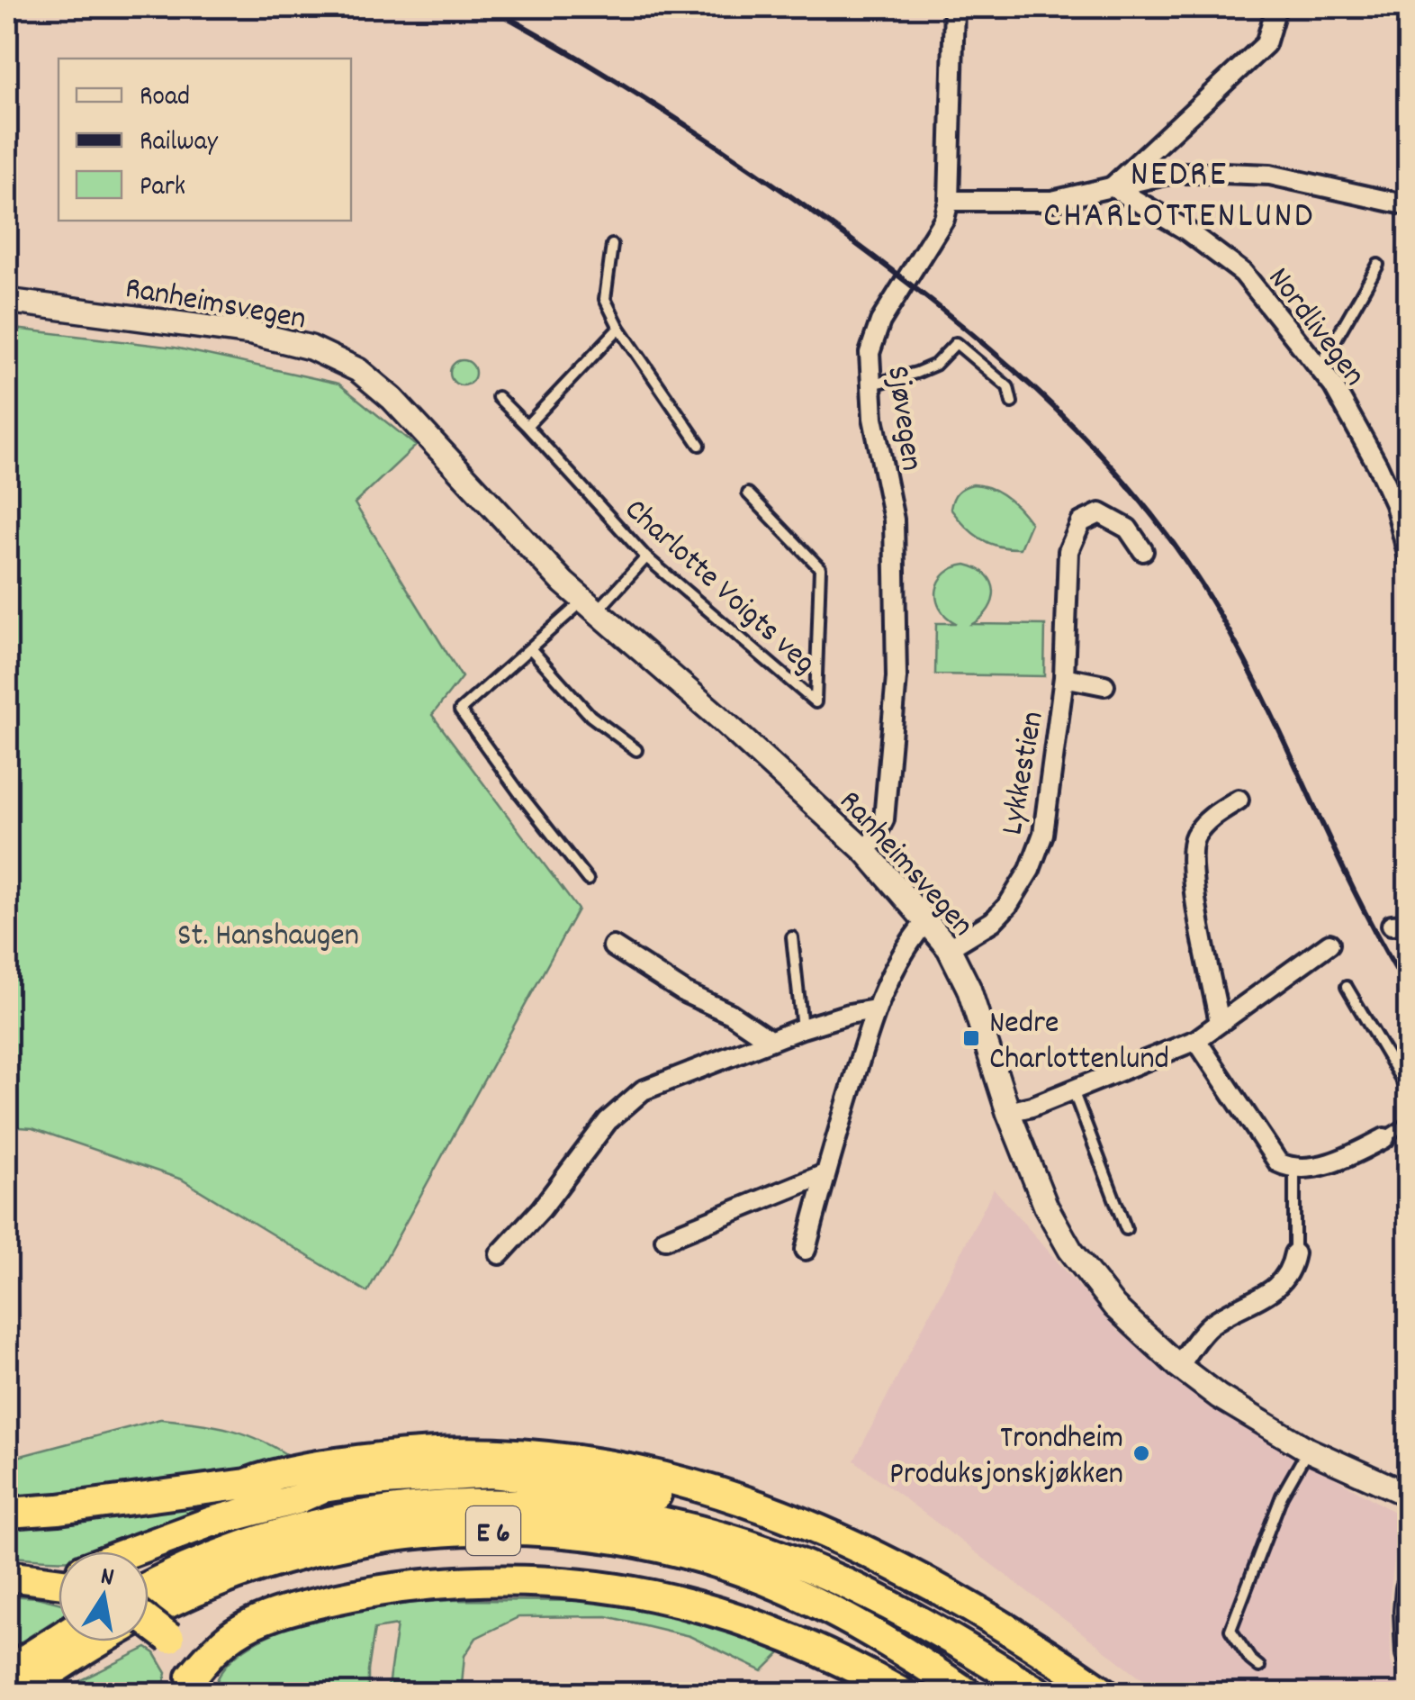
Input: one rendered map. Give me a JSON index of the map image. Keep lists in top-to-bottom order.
{
  "streets": {
    "highway": ["E 6"],
    "street": [
      "Ranheimsvegen",
      "Nordlivegen",
      "Sjøvegen",
      "Lykkestien"
    ],
    "lane": ["Charlotte Voigts veg"]
  },
  "crossings": [
    ["Ranheimsvegen", "Sjøvegen"],
    ["Ranheimsvegen", "Lykkestien"]
  ],
  "districts": ["NEDRE CHARLOTTENLUND"],
  "parks": ["St. Hanshaugen"],
  "places": {
    "transit": ["Nedre Charlottenlund"],
    "other": ["Trondheim Produksjonskjøkken"]
  },
  "legend": ["Road", "Railway", "Park"],
  "north": "top"
}
